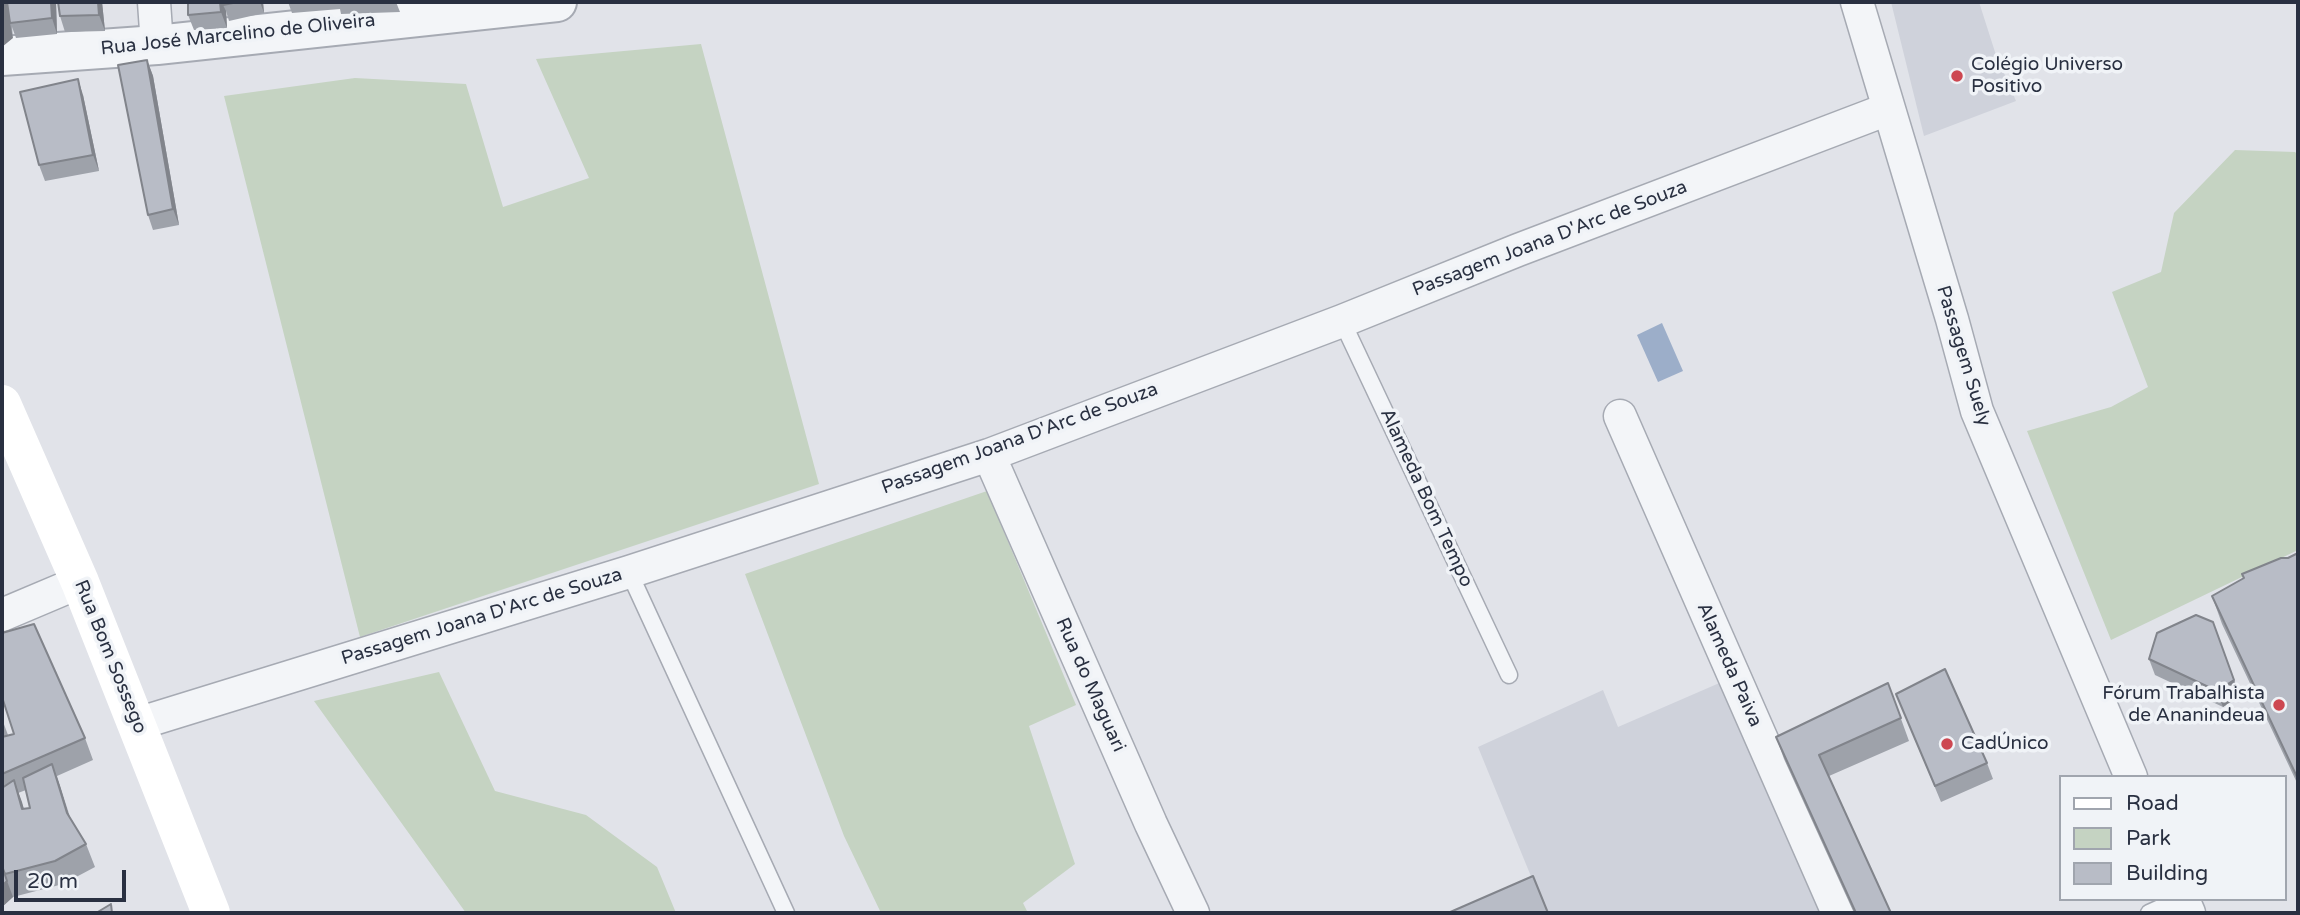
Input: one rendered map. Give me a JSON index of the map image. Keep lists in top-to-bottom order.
{
  "streets": {
    "main road": ["Rua Bom Sossego"],
    "street": [
      "Rua José Marcelino de Oliveira",
      "Passagem Joana D'Arc de Souza",
      "Passagem Suely",
      "Alameda Paiva",
      "Rua do Maguari"
    ],
    "lane": ["Alameda Bom Tempo"]
  },
  "crossings": [
    ["Passagem Joana D'Arc de Souza", "Passagem Suely"],
    ["Passagem Joana D'Arc de Souza", "Alameda Bom Tempo"],
    ["Passagem Joana D'Arc de Souza", "Rua Bom Sossego"],
    ["Passagem Joana D'Arc de Souza", "Rua do Maguari"]
  ],
  "places": ["Colégio Universo Positivo", "Fórum Trabalhista de Ananindeua", "CadÚnico"],
  "legend": ["Road", "Park", "Building"],
  "scale_bar": "20 m"
}
